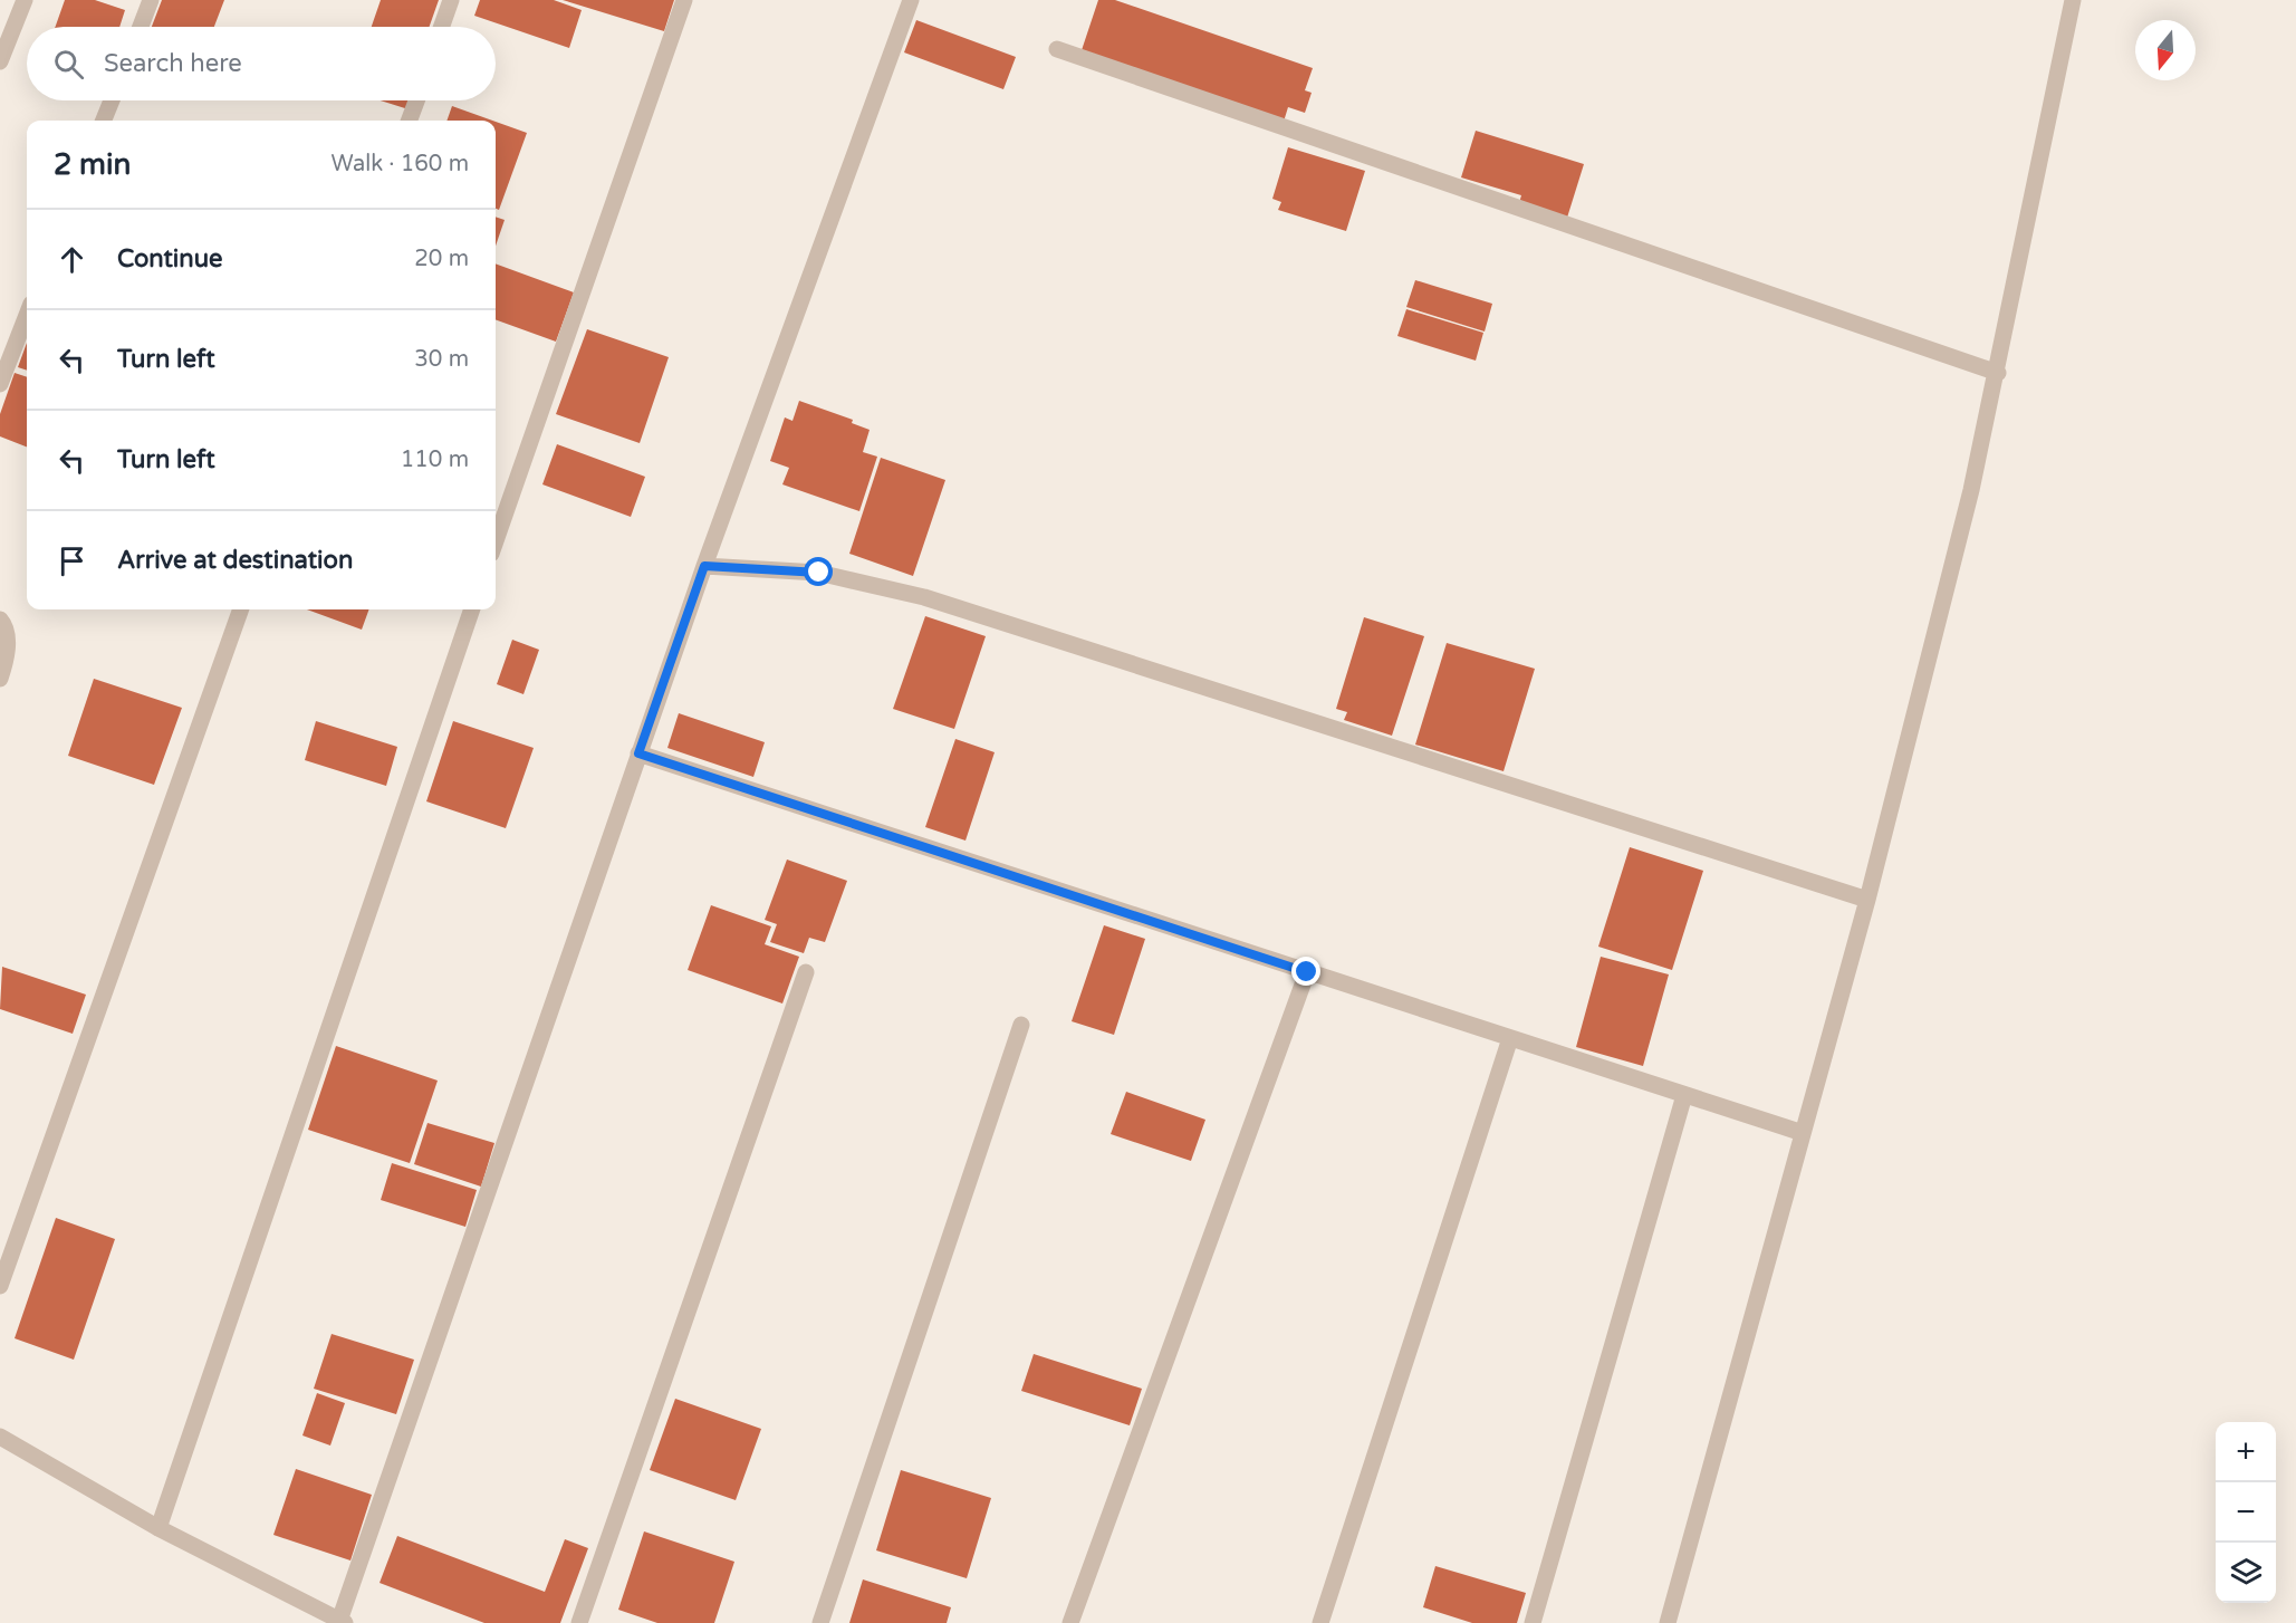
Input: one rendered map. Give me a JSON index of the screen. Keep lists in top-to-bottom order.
{
  "north": "bottom",
  "page": {
    "search": "Search here",
    "heading": ["2 min", "Walk · 160 m"],
    "list": [
      ["Continue", "20 m"],
      ["Turn left", "30 m"],
      ["Turn left", "110 m"],
      "Arrive at destination"
    ],
    "map_buttons": ["+", "−"]
  }
}
